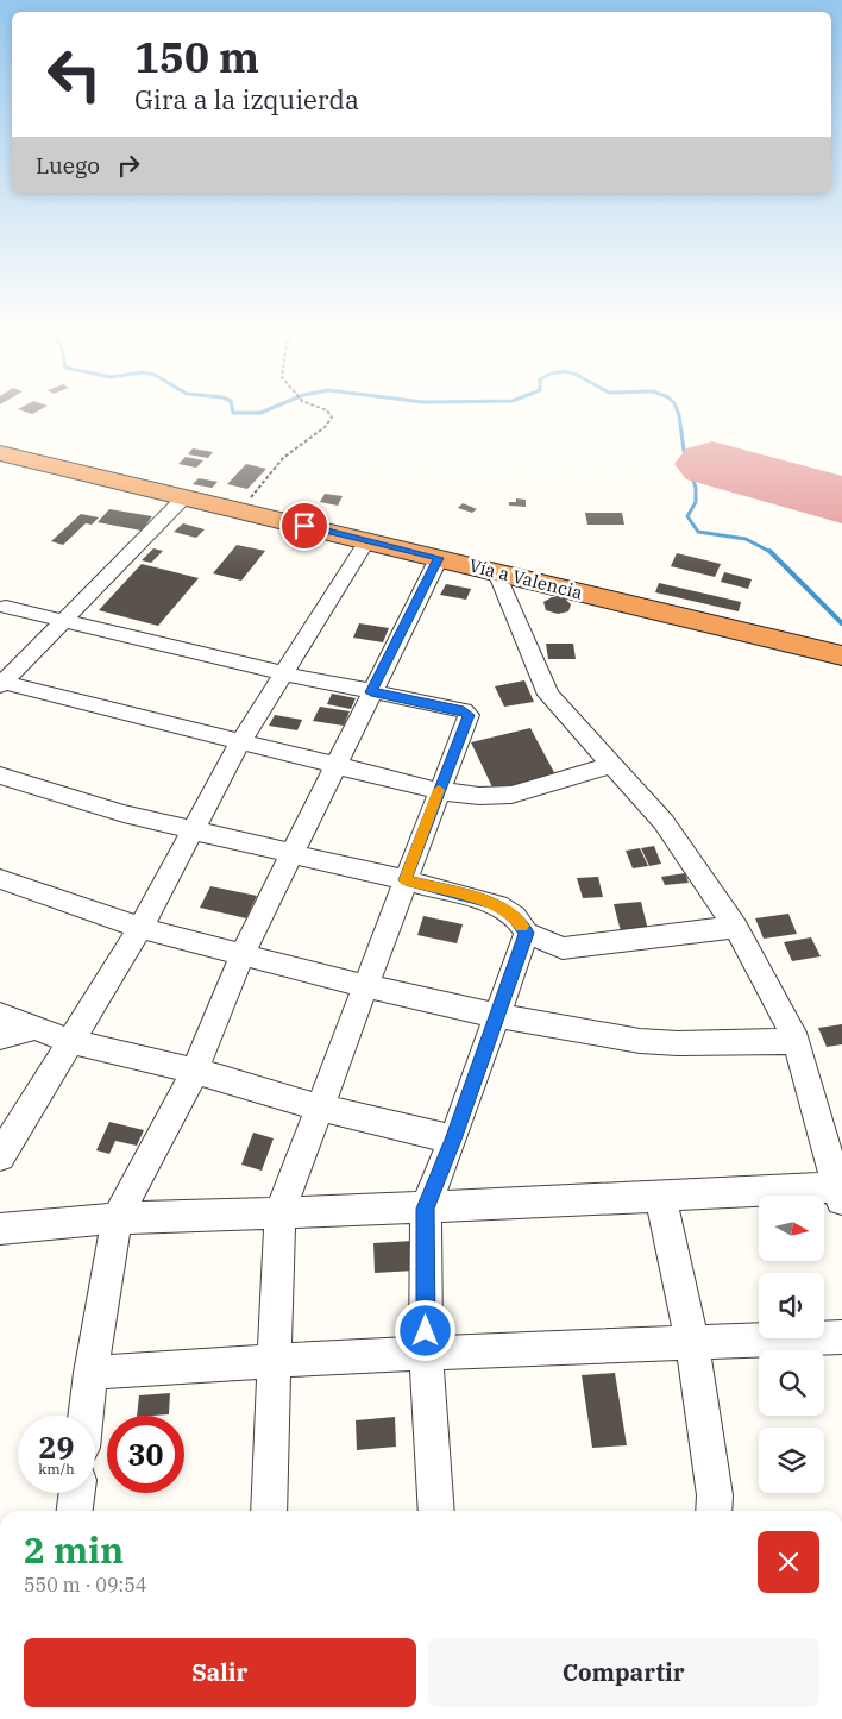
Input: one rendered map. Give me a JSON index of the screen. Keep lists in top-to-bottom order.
{
  "streets": {
    "highway": ["Vía a Valencia"]
  },
  "north": "right",
  "page": {
    "turn": ["150 m", "Gira a la izquierda"],
    "then": "Luego",
    "speed": "29 km/h",
    "limit": "30",
    "heading": ["2 min", "550 m · 09:54"],
    "buttons": ["Salir", "Compartir"]
  }
}
